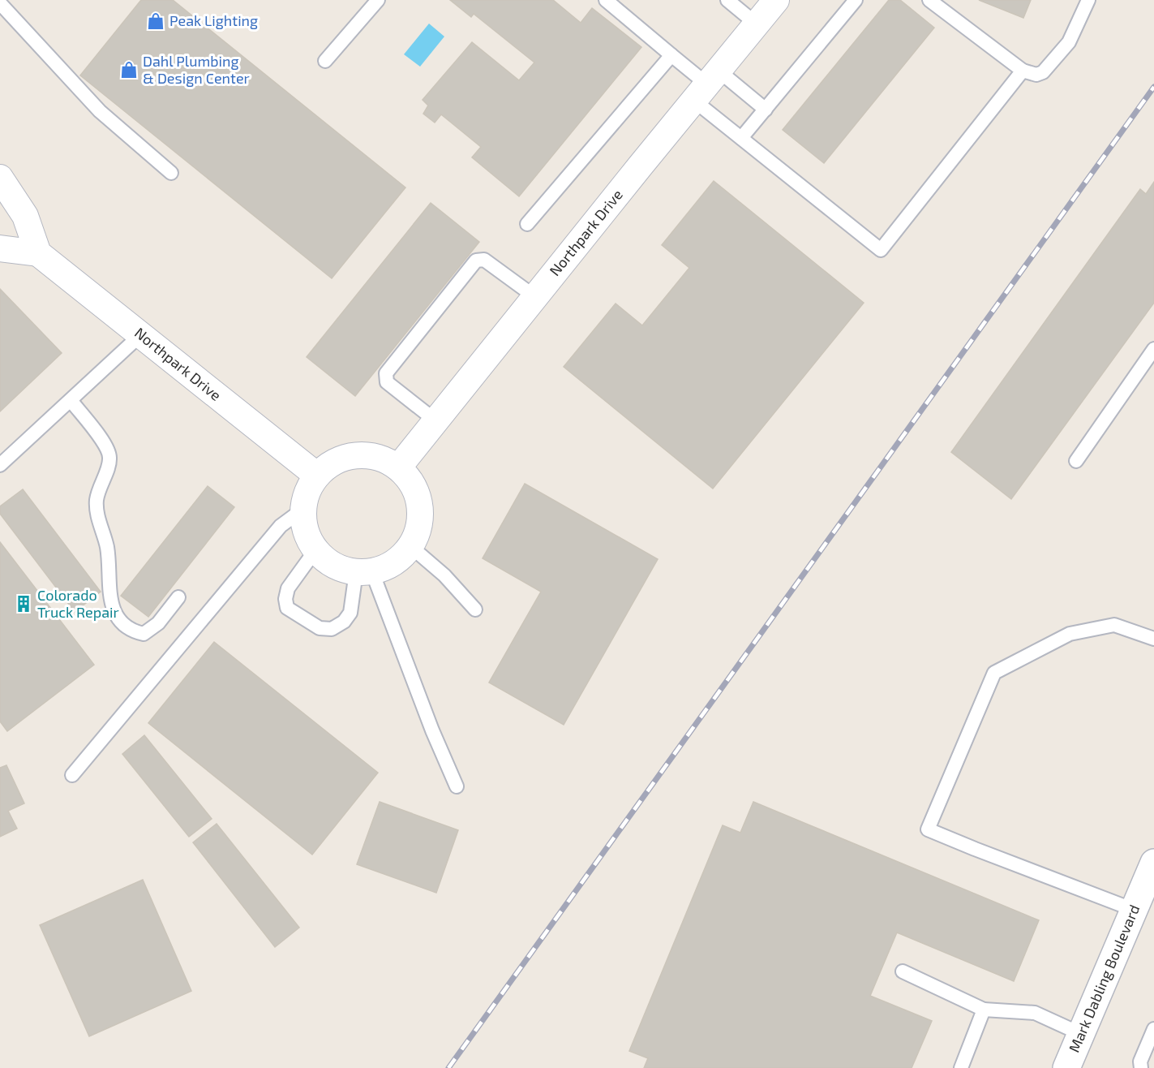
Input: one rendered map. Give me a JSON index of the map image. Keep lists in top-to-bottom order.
{
  "streets": {
    "street": ["Northpark Drive", "Mark Dabling Boulevard"]
  },
  "places": {
    "shop": ["Peak Lighting", "Dahl Plumbing & Design Center"],
    "building": ["Colorado Truck Repair"]
  }
}
